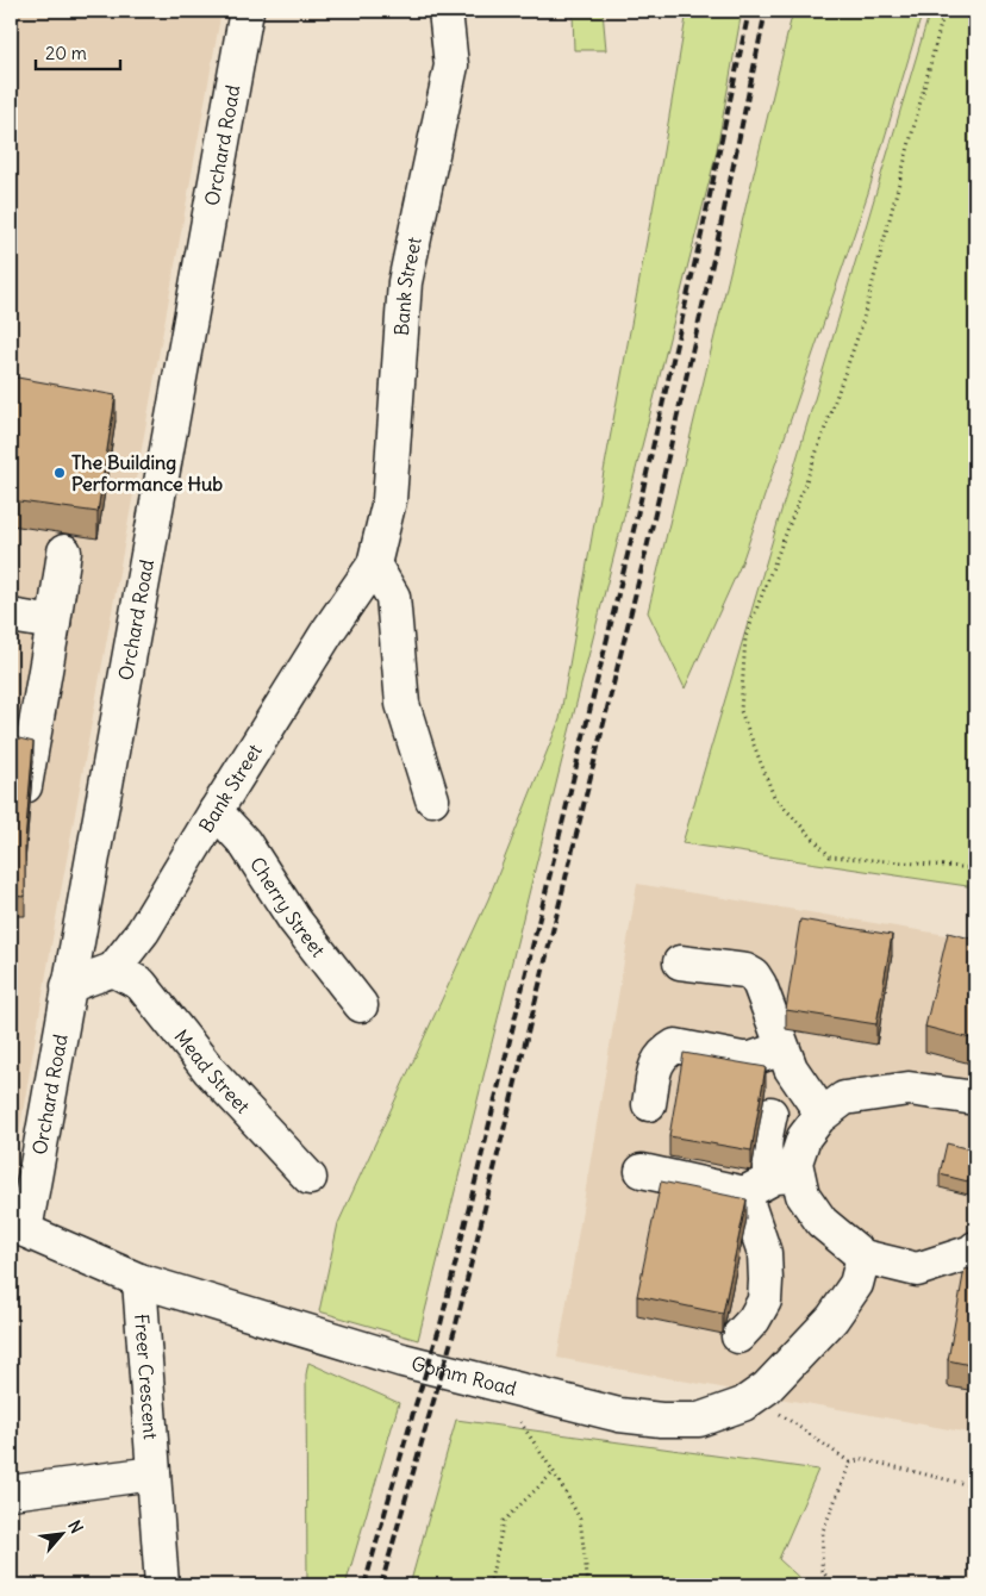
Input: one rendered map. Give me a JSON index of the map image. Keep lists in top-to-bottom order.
{
  "streets": {
    "street": [
      "Orchard Road",
      "Bank Street",
      "Cherry Street",
      "Mead Street",
      "Gomm Road",
      "Freer Crescent"
    ]
  },
  "crossings": [
    ["Orchard Road", "Gomm Road"],
    ["Bank Street", "Cherry Street"],
    ["Bank Street", "Mead Street"],
    ["Gomm Road", "Freer Crescent"]
  ],
  "places": ["The Building Performance Hub"],
  "scale_bar": "20 m",
  "north": "top right"
}
